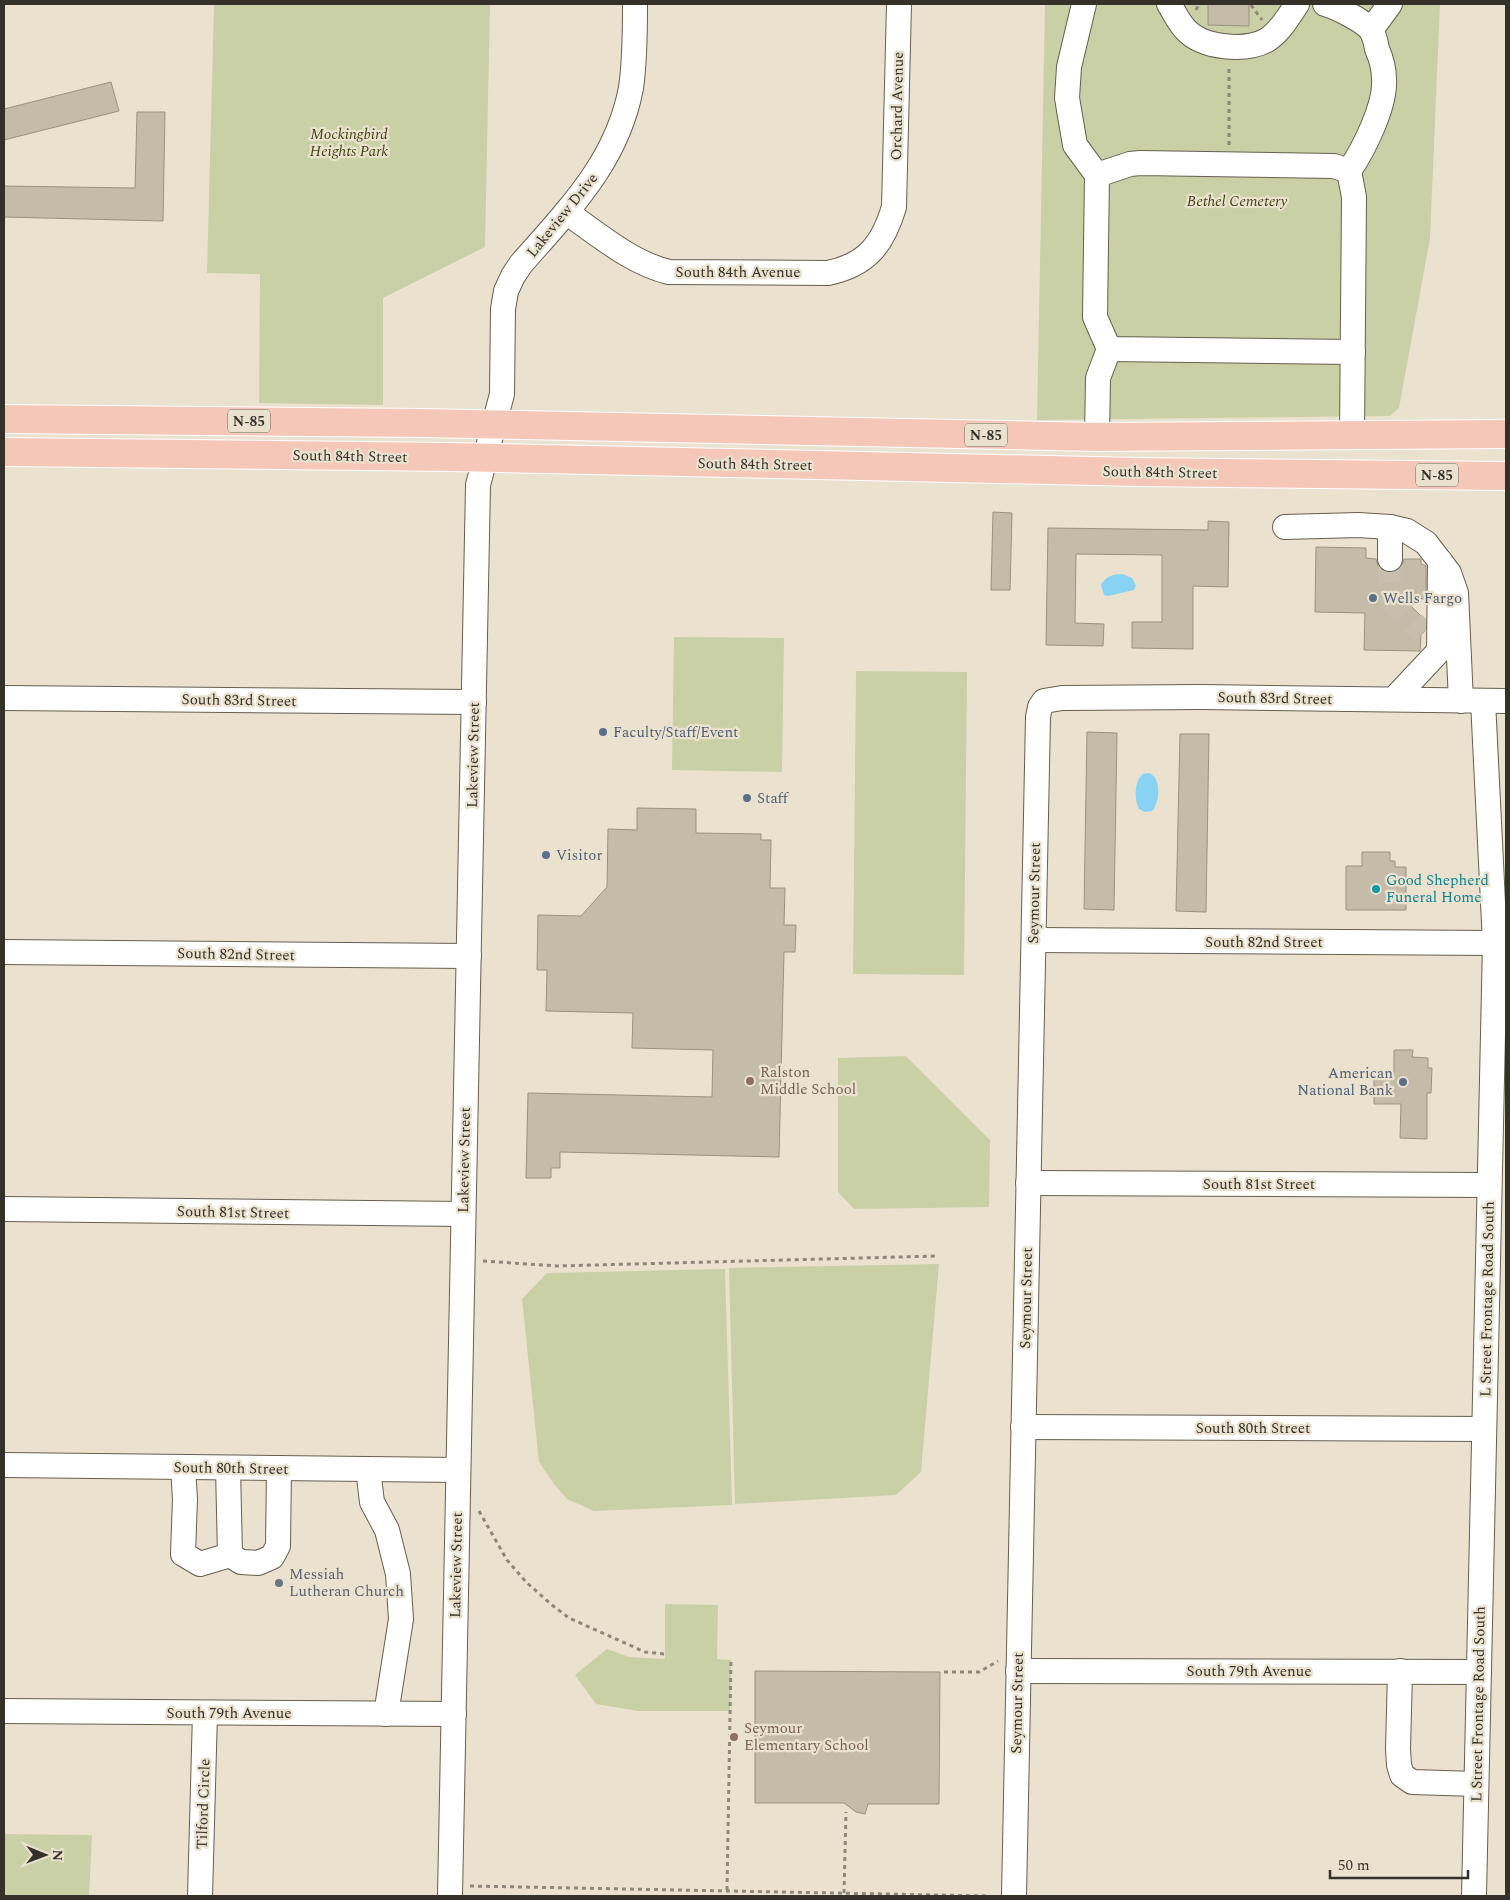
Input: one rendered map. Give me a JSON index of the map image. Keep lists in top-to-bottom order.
{
  "streets": {
    "main road": ["N-85", "South 84th Street"],
    "street": [
      "Orchard Avenue",
      "Lakeview Drive",
      "South 84th Avenue",
      "South 83rd Street",
      "Lakeview Street",
      "Seymour Street",
      "South 82nd Street",
      "South 81st Street",
      "L Street Frontage Road South",
      "South 80th Street",
      "South 79th Avenue",
      "Tilford Circle"
    ]
  },
  "crossings": [
    ["Orchard Avenue", "South 84th Avenue"],
    ["Lakeview Drive", "South 84th Avenue"],
    ["Lakeview Drive", "N-85"],
    ["Lakeview Drive", "Lakeview Street"],
    ["N-85", "Lakeview Street"],
    ["South 84th Street", "Lakeview Street"],
    ["South 83rd Street", "Lakeview Street"],
    ["South 83rd Street", "Seymour Street"],
    ["South 83rd Street", "L Street Frontage Road South"],
    ["Lakeview Street", "South 82nd Street"],
    ["Lakeview Street", "South 81st Street"],
    ["Lakeview Street", "South 80th Street"],
    ["Lakeview Street", "South 79th Avenue"],
    ["Seymour Street", "South 82nd Street"],
    ["Seymour Street", "South 81st Street"],
    ["Seymour Street", "South 80th Street"],
    ["Seymour Street", "South 79th Avenue"],
    ["South 82nd Street", "L Street Frontage Road South"],
    ["South 81st Street", "L Street Frontage Road South"],
    ["L Street Frontage Road South", "South 80th Street"],
    ["L Street Frontage Road South", "South 79th Avenue"],
    ["South 79th Avenue", "Tilford Circle"]
  ],
  "parks": ["Mockingbird Heights Park", "Bethel Cemetery"],
  "places": [
    "Wells Fargo",
    "Faculty/Staff/Event",
    "Staff",
    "Visitor",
    "Good Shepherd Funeral Home",
    "Ralston Middle School",
    "American National Bank",
    "Messiah Lutheran Church",
    "Seymour Elementary School"
  ],
  "scale_bar": "50 m",
  "north": "right"
}
